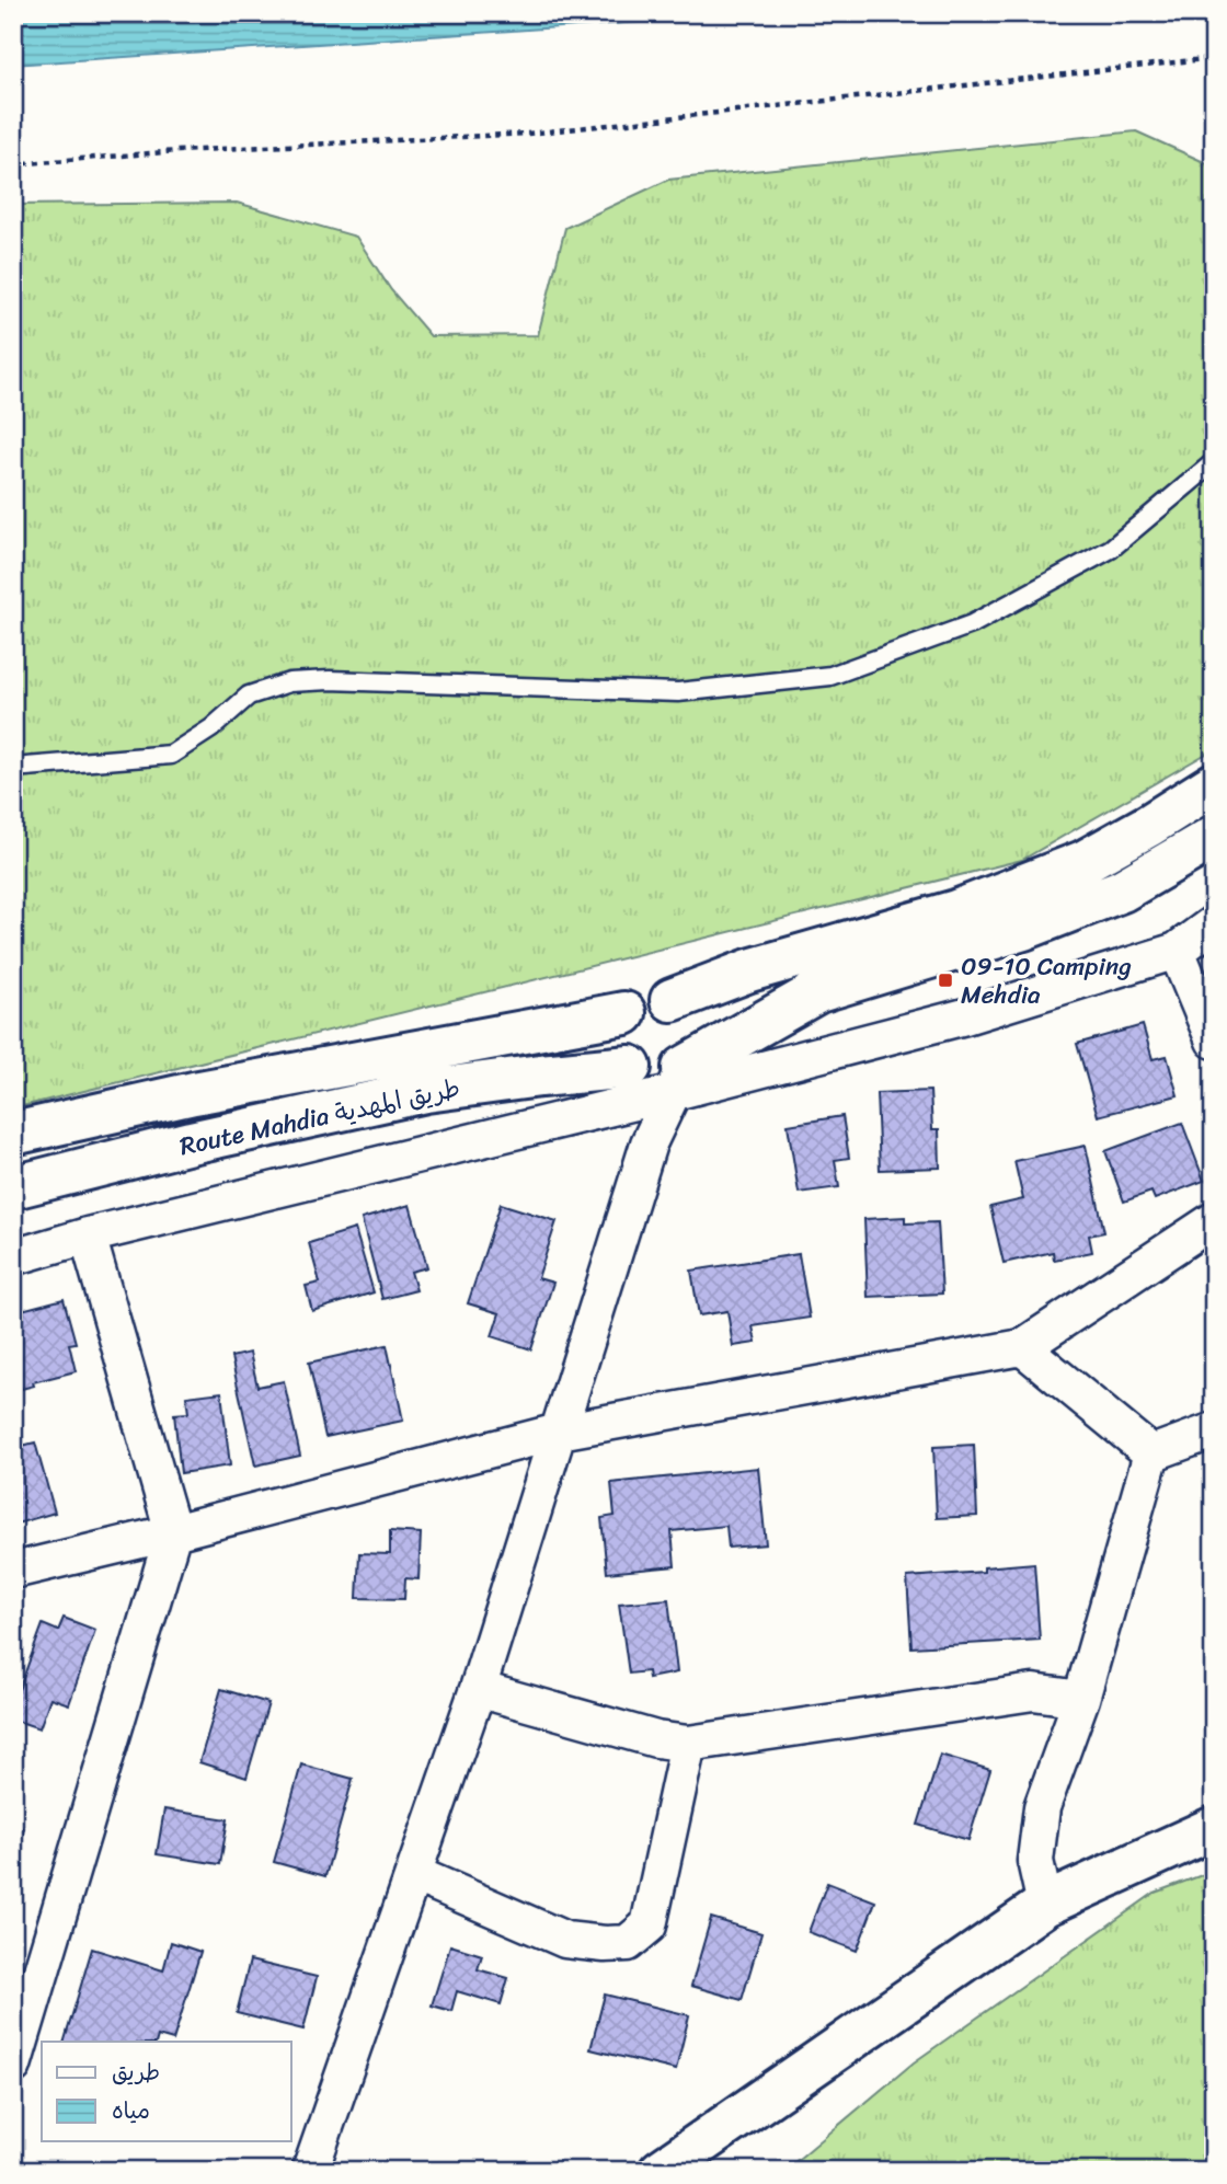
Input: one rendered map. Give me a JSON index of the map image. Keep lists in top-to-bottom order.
{
  "streets": {
    "street": ["Route Mahdia طريق المهدية"]
  },
  "places": {
    "transit": ["09-10 Camping Mehdia"]
  },
  "legend": ["طريق", "مياه"]
}
